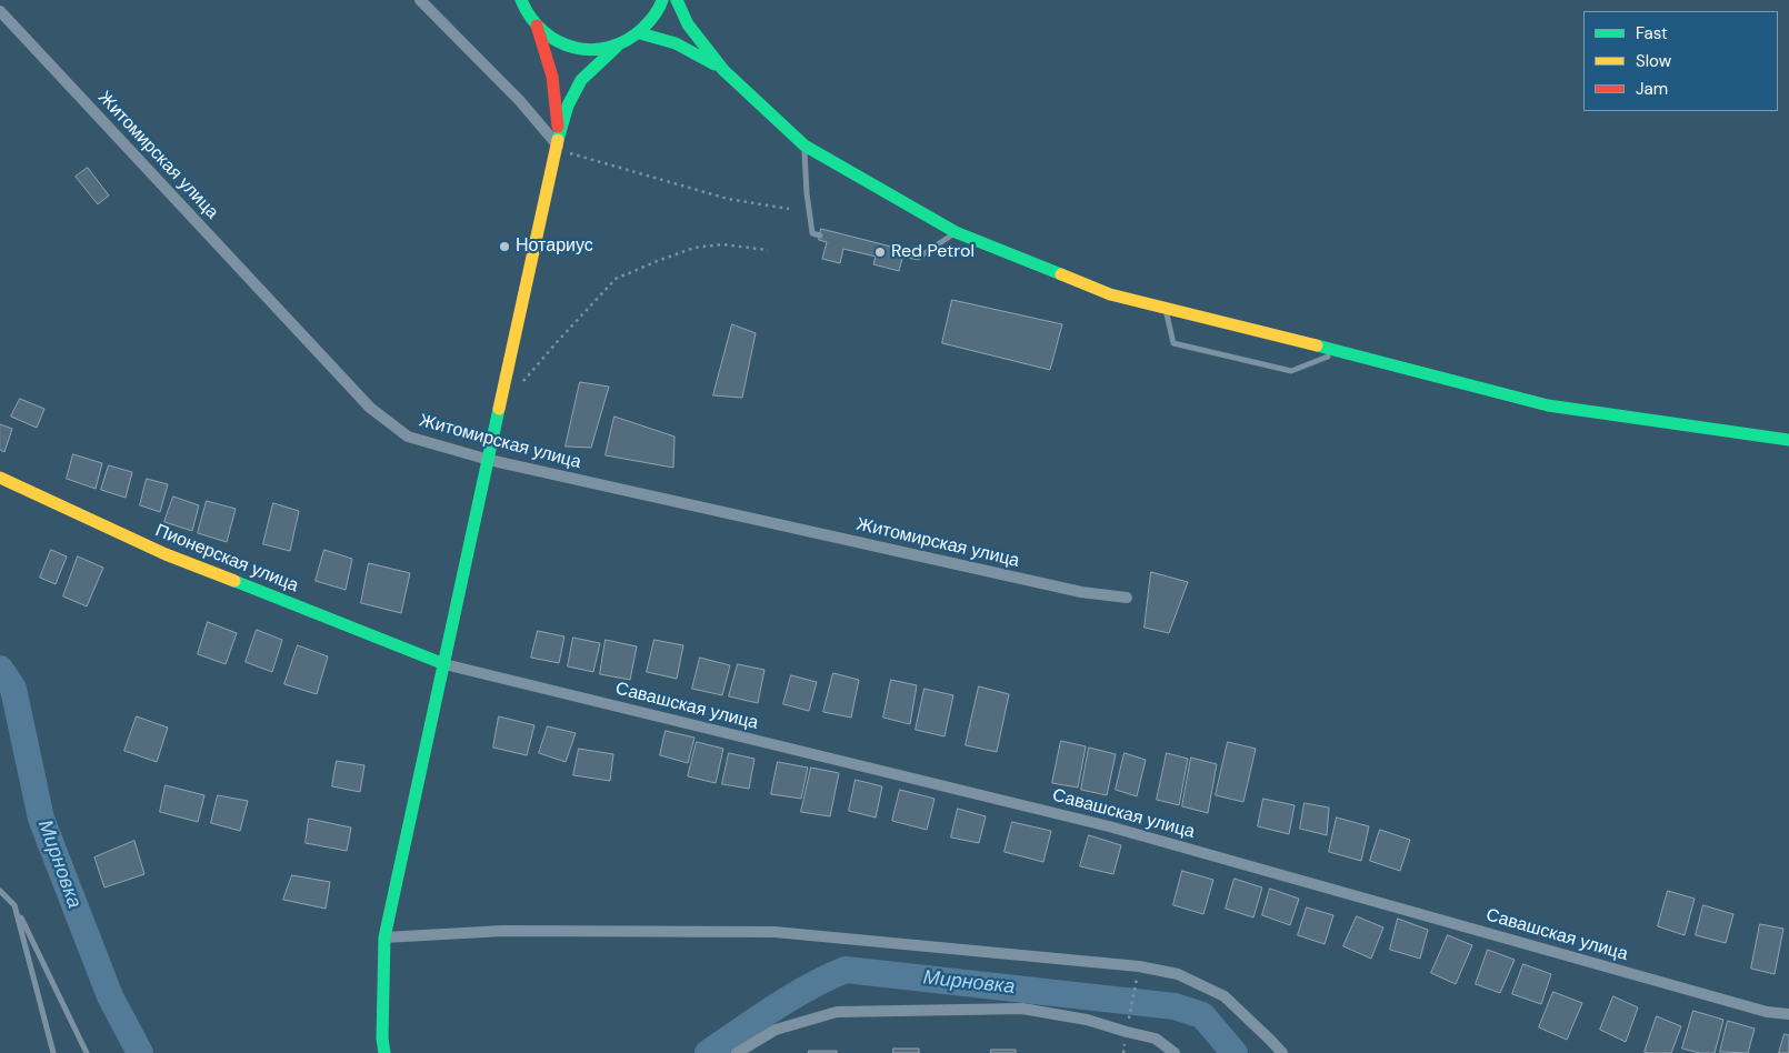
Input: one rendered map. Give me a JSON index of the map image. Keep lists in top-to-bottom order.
{
  "streets": {
    "main road": ["Пионерская улица"],
    "street": ["Житомирская улица", "Савашская улица"]
  },
  "crossings": [
    ["Пионерская улица", "Савашская улица"]
  ],
  "water": ["Мирновка"],
  "places": ["Нотариус", "Red Petrol"],
  "legend": ["Fast", "Slow", "Jam"]
}
